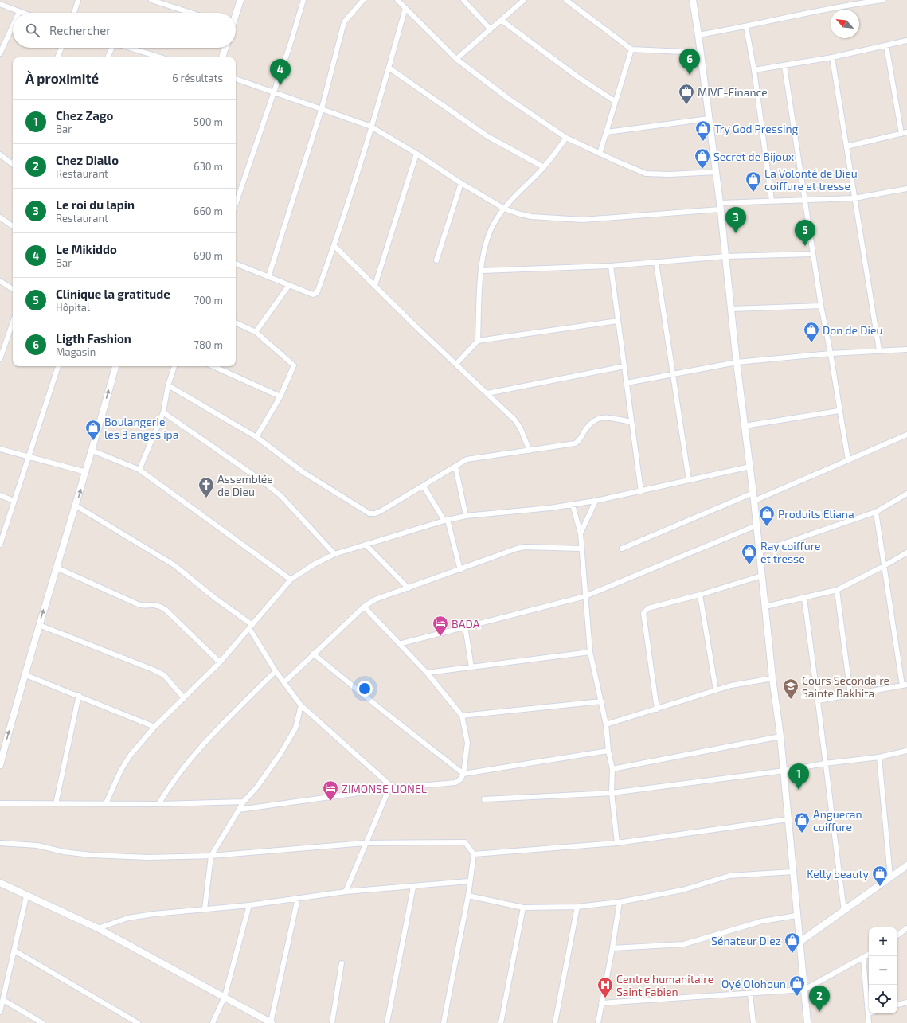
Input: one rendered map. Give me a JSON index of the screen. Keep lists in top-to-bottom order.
{
  "places": {
    "office": ["MIVE-Finance"],
    "shop": [
      "Try God Pressing",
      "Secret de Bijoux",
      "La Volonté de Dieu coiffure et tresse",
      "Don de Dieu",
      "Boulangerie les 3 anges ipa",
      "Produits Eliana",
      "Ray coiffure et tresse",
      "Angueran coiffure",
      "Kelly beauty",
      "Sénateur Diez",
      "Oyé Olohoun"
    ],
    "church": ["Assemblée de Dieu"],
    "hotel": ["BADA", "ZIMONSE LIONEL"],
    "school or university": ["Cours Secondaire Sainte Bakhita"],
    "hospital": ["Centre humanitaire Saint Fabien"]
  },
  "north": "top left",
  "page": {
    "search": "Rechercher",
    "pins": [
      "6",
      "4",
      "3",
      "5",
      "1",
      "2"
    ],
    "heading": ["À proximité", "6 résultats"],
    "list": [
      {
        "mark": "1",
        "name": "Chez Zago",
        "note": "Bar",
        "value": "500 m"
      },
      {
        "mark": "2",
        "name": "Chez Diallo",
        "note": "Restaurant",
        "value": "630 m"
      },
      {
        "mark": "3",
        "name": "Le roi du lapin",
        "note": "Restaurant",
        "value": "660 m"
      },
      {
        "mark": "4",
        "name": "Le Mikiddo",
        "note": "Bar",
        "value": "690 m"
      },
      {
        "mark": "5",
        "name": "Clinique la gratitude",
        "note": "Hôpital",
        "value": "700 m"
      },
      {
        "mark": "6",
        "name": "Ligth Fashion",
        "note": "Magasin",
        "value": "780 m"
      }
    ],
    "map_buttons": ["+", "−"]
  }
}
